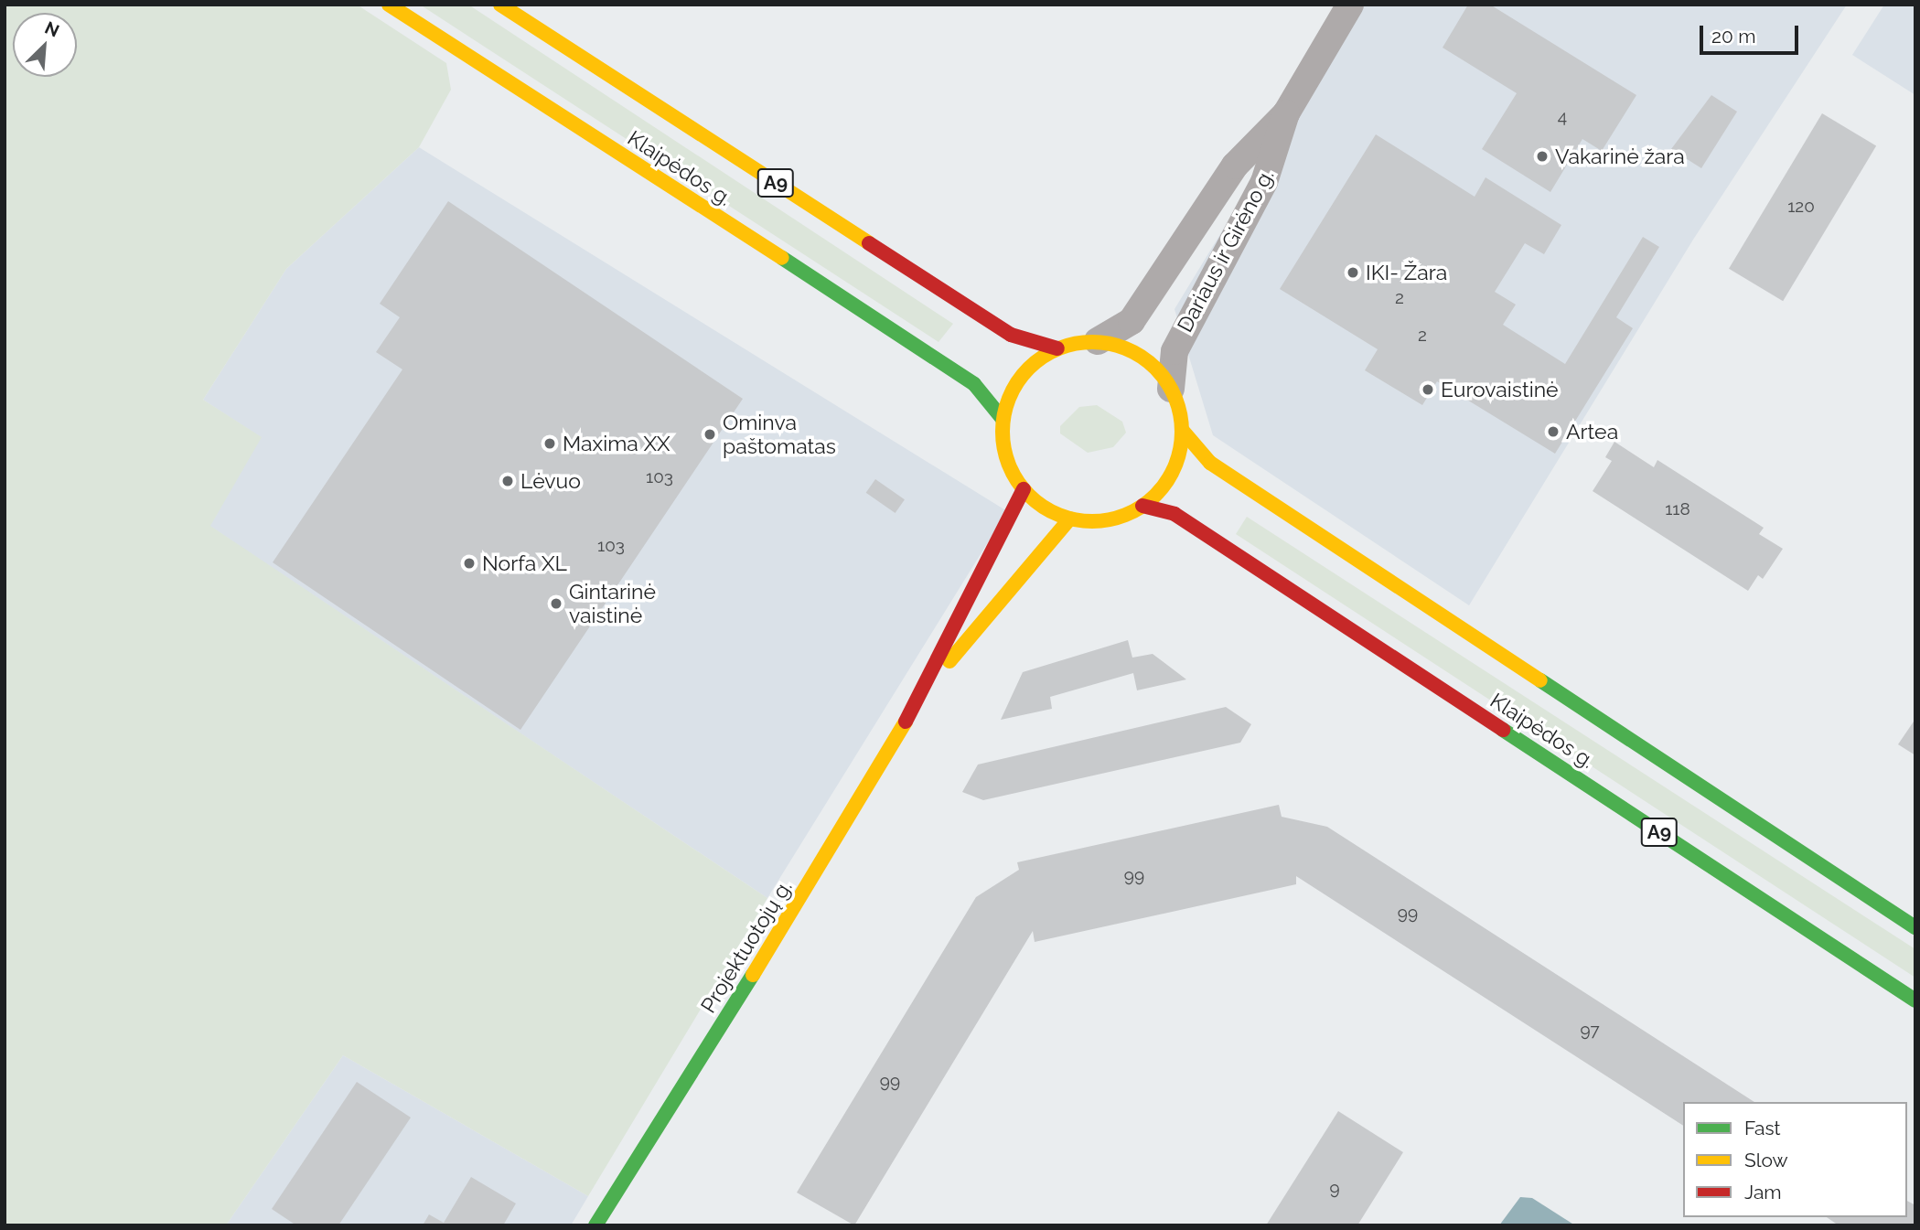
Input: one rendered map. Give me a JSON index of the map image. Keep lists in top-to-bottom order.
{
  "streets": {
    "main road": ["Klaipėdos g.", "A9", "Projektuotojų g."],
    "street": ["Dariaus ir Girėno g."]
  },
  "crossings": [
    ["Klaipėdos g.", "Dariaus ir Girėno g."],
    ["Klaipėdos g.", "Projektuotojų g."],
    ["Dariaus ir Girėno g.", "Projektuotojų g."]
  ],
  "places": [
    "Vakarinė žara",
    "IKI- Žara",
    "Eurovaistinė",
    "Artea",
    "Ominva paštomatas",
    "Maxima XX",
    "Lėvuo",
    "Norfa XL",
    "Gintarinė vaistinė"
  ],
  "house_numbers": [
    "4",
    "120",
    "2",
    "2",
    "103",
    "118",
    "103",
    "99",
    "99",
    "97",
    "99",
    "9"
  ],
  "legend": ["Fast", "Slow", "Jam"],
  "scale_bar": "20 m",
  "north": "top right"
}
